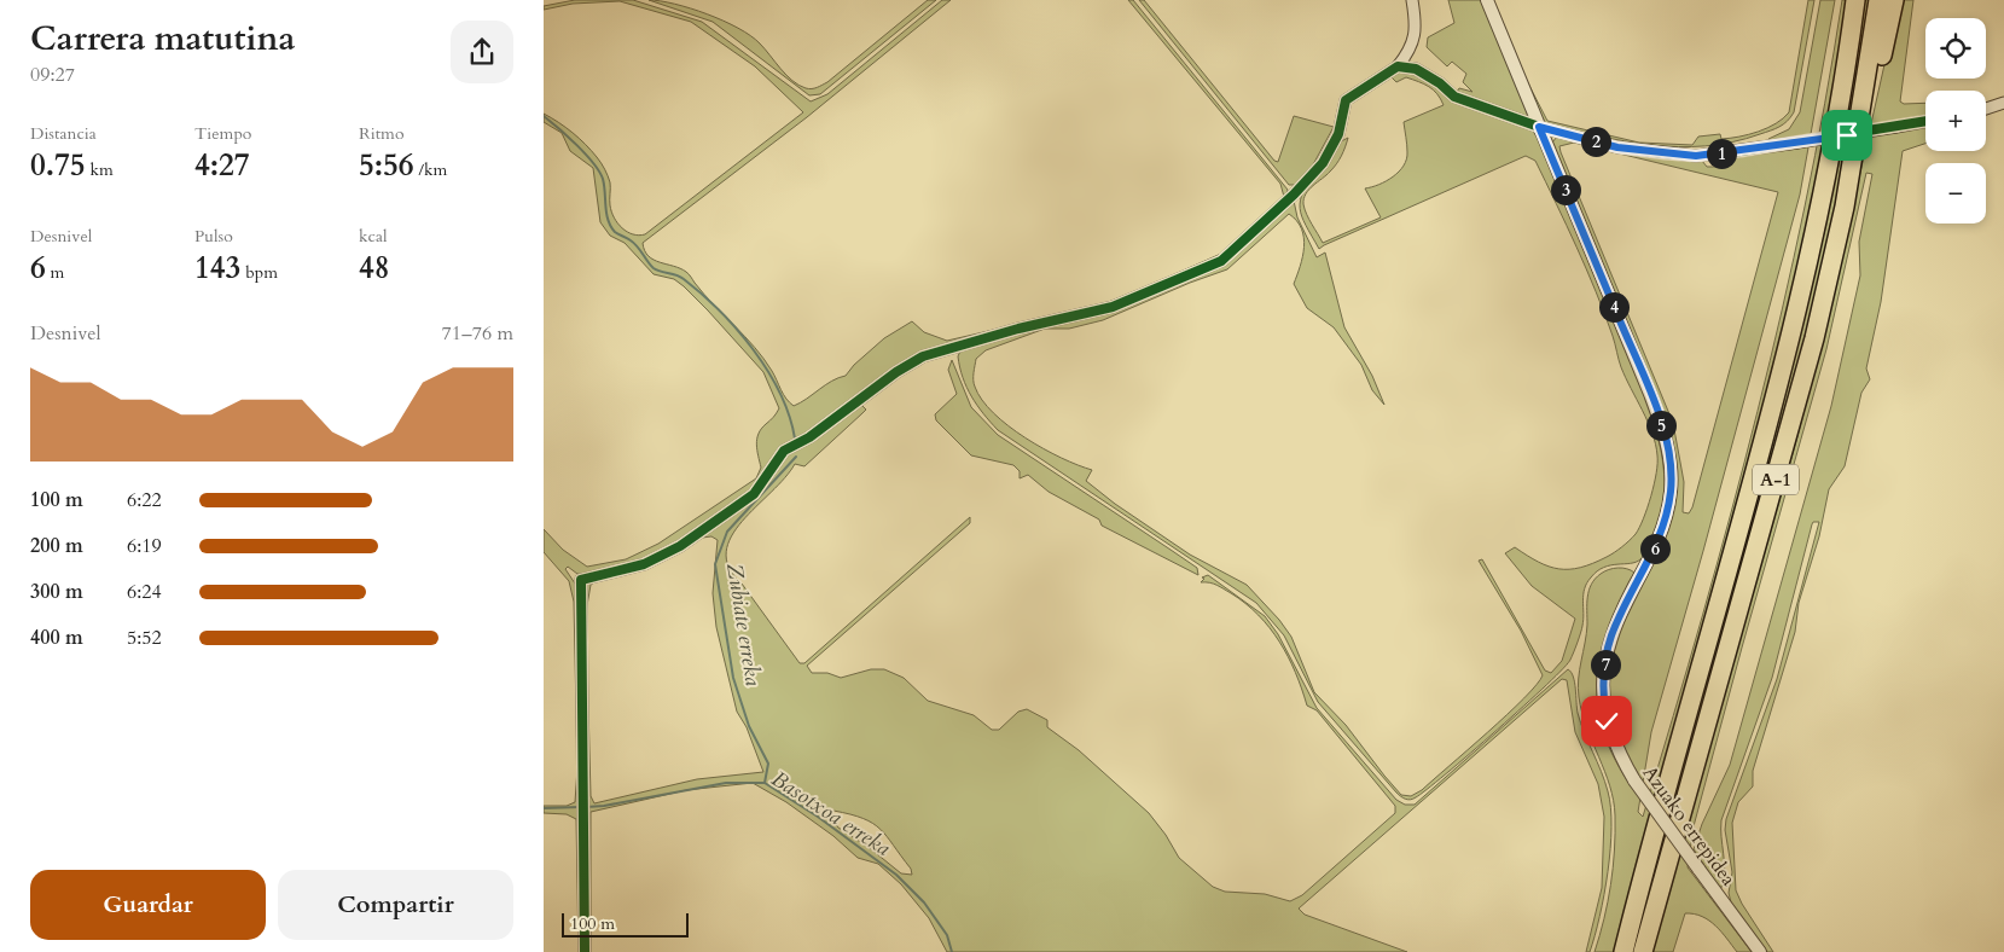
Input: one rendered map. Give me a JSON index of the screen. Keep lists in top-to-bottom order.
{
  "streets": {
    "highway": ["A-1"],
    "street": ["Azuako errepidea"]
  },
  "water": ["Zubiate erreka", "Basotxoa erreka"],
  "scale_bar": "100 m",
  "page": {
    "heading": ["Carrera matutina", "09:27"],
    "map_buttons": ["+", "−"],
    "stats": [
      ["Distancia", "0.75 km"],
      ["Tiempo", "4:27"],
      ["Ritmo", "5:56 /km"],
      ["Desnivel", "6 m"],
      ["Pulso", "143 bpm"],
      ["kcal", "48"]
    ],
    "pins": [
      "2",
      "1",
      "3",
      "4",
      "5",
      "6",
      "7"
    ],
    "chart": ["Desnivel", "71–76 m"],
    "list": [
      {
        "name": "100 m",
        "note": "6:22"
      },
      {
        "name": "200 m",
        "note": "6:19"
      },
      {
        "name": "300 m",
        "note": "6:24"
      },
      {
        "name": "400 m",
        "note": "5:52"
      }
    ],
    "buttons": ["Guardar", "Compartir"],
    "scale": "100 m"
  }
}
